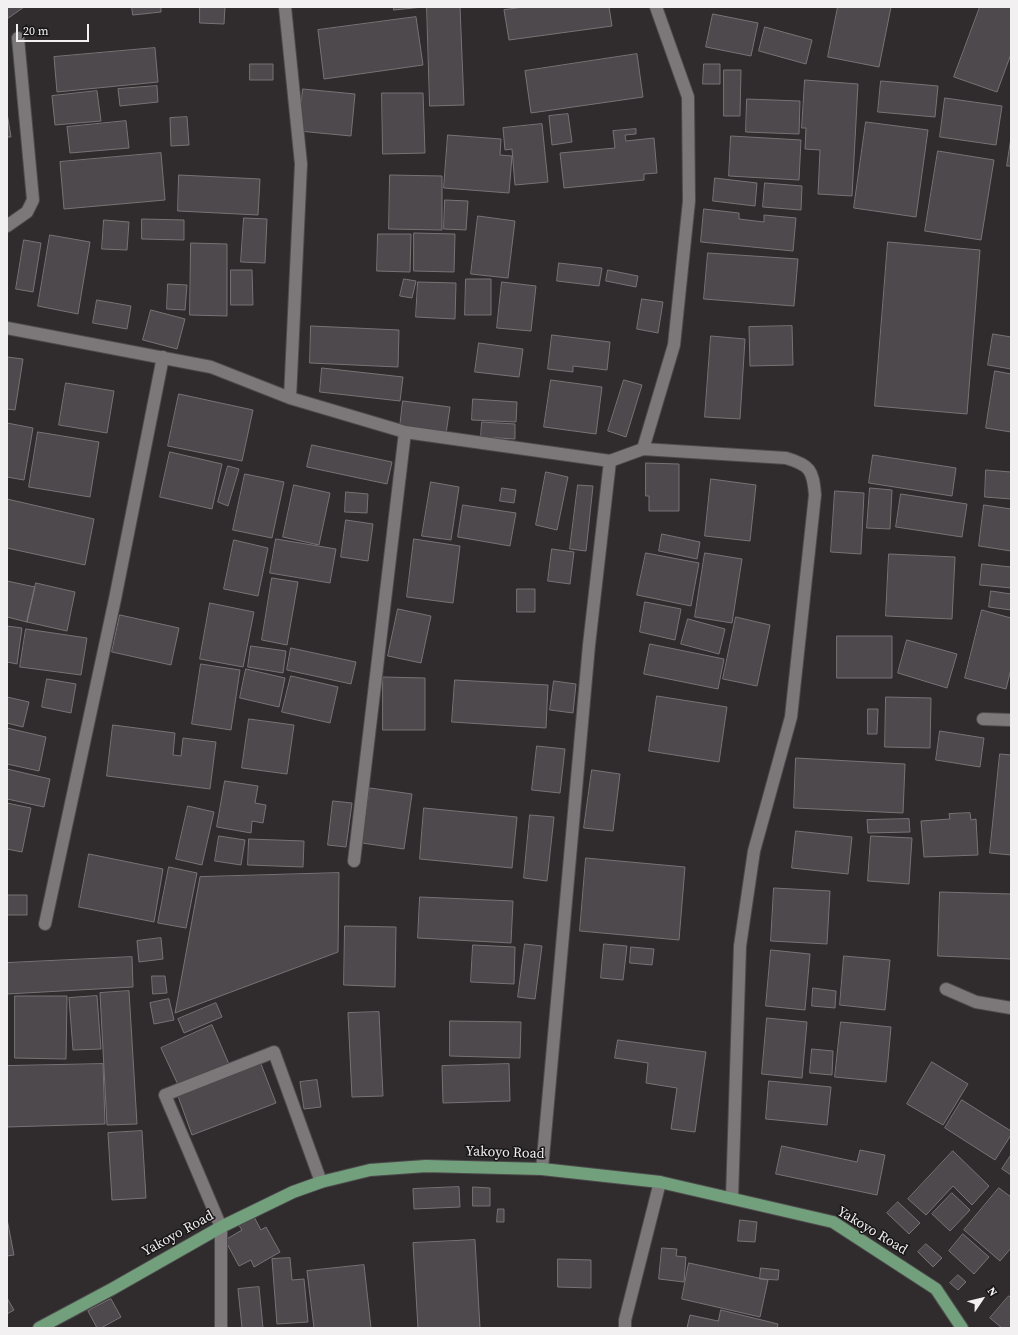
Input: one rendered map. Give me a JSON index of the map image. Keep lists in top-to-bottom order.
{
  "streets": {
    "main road": ["Yakoyo Road"]
  },
  "scale_bar": "20 m",
  "north": "top right"
}
